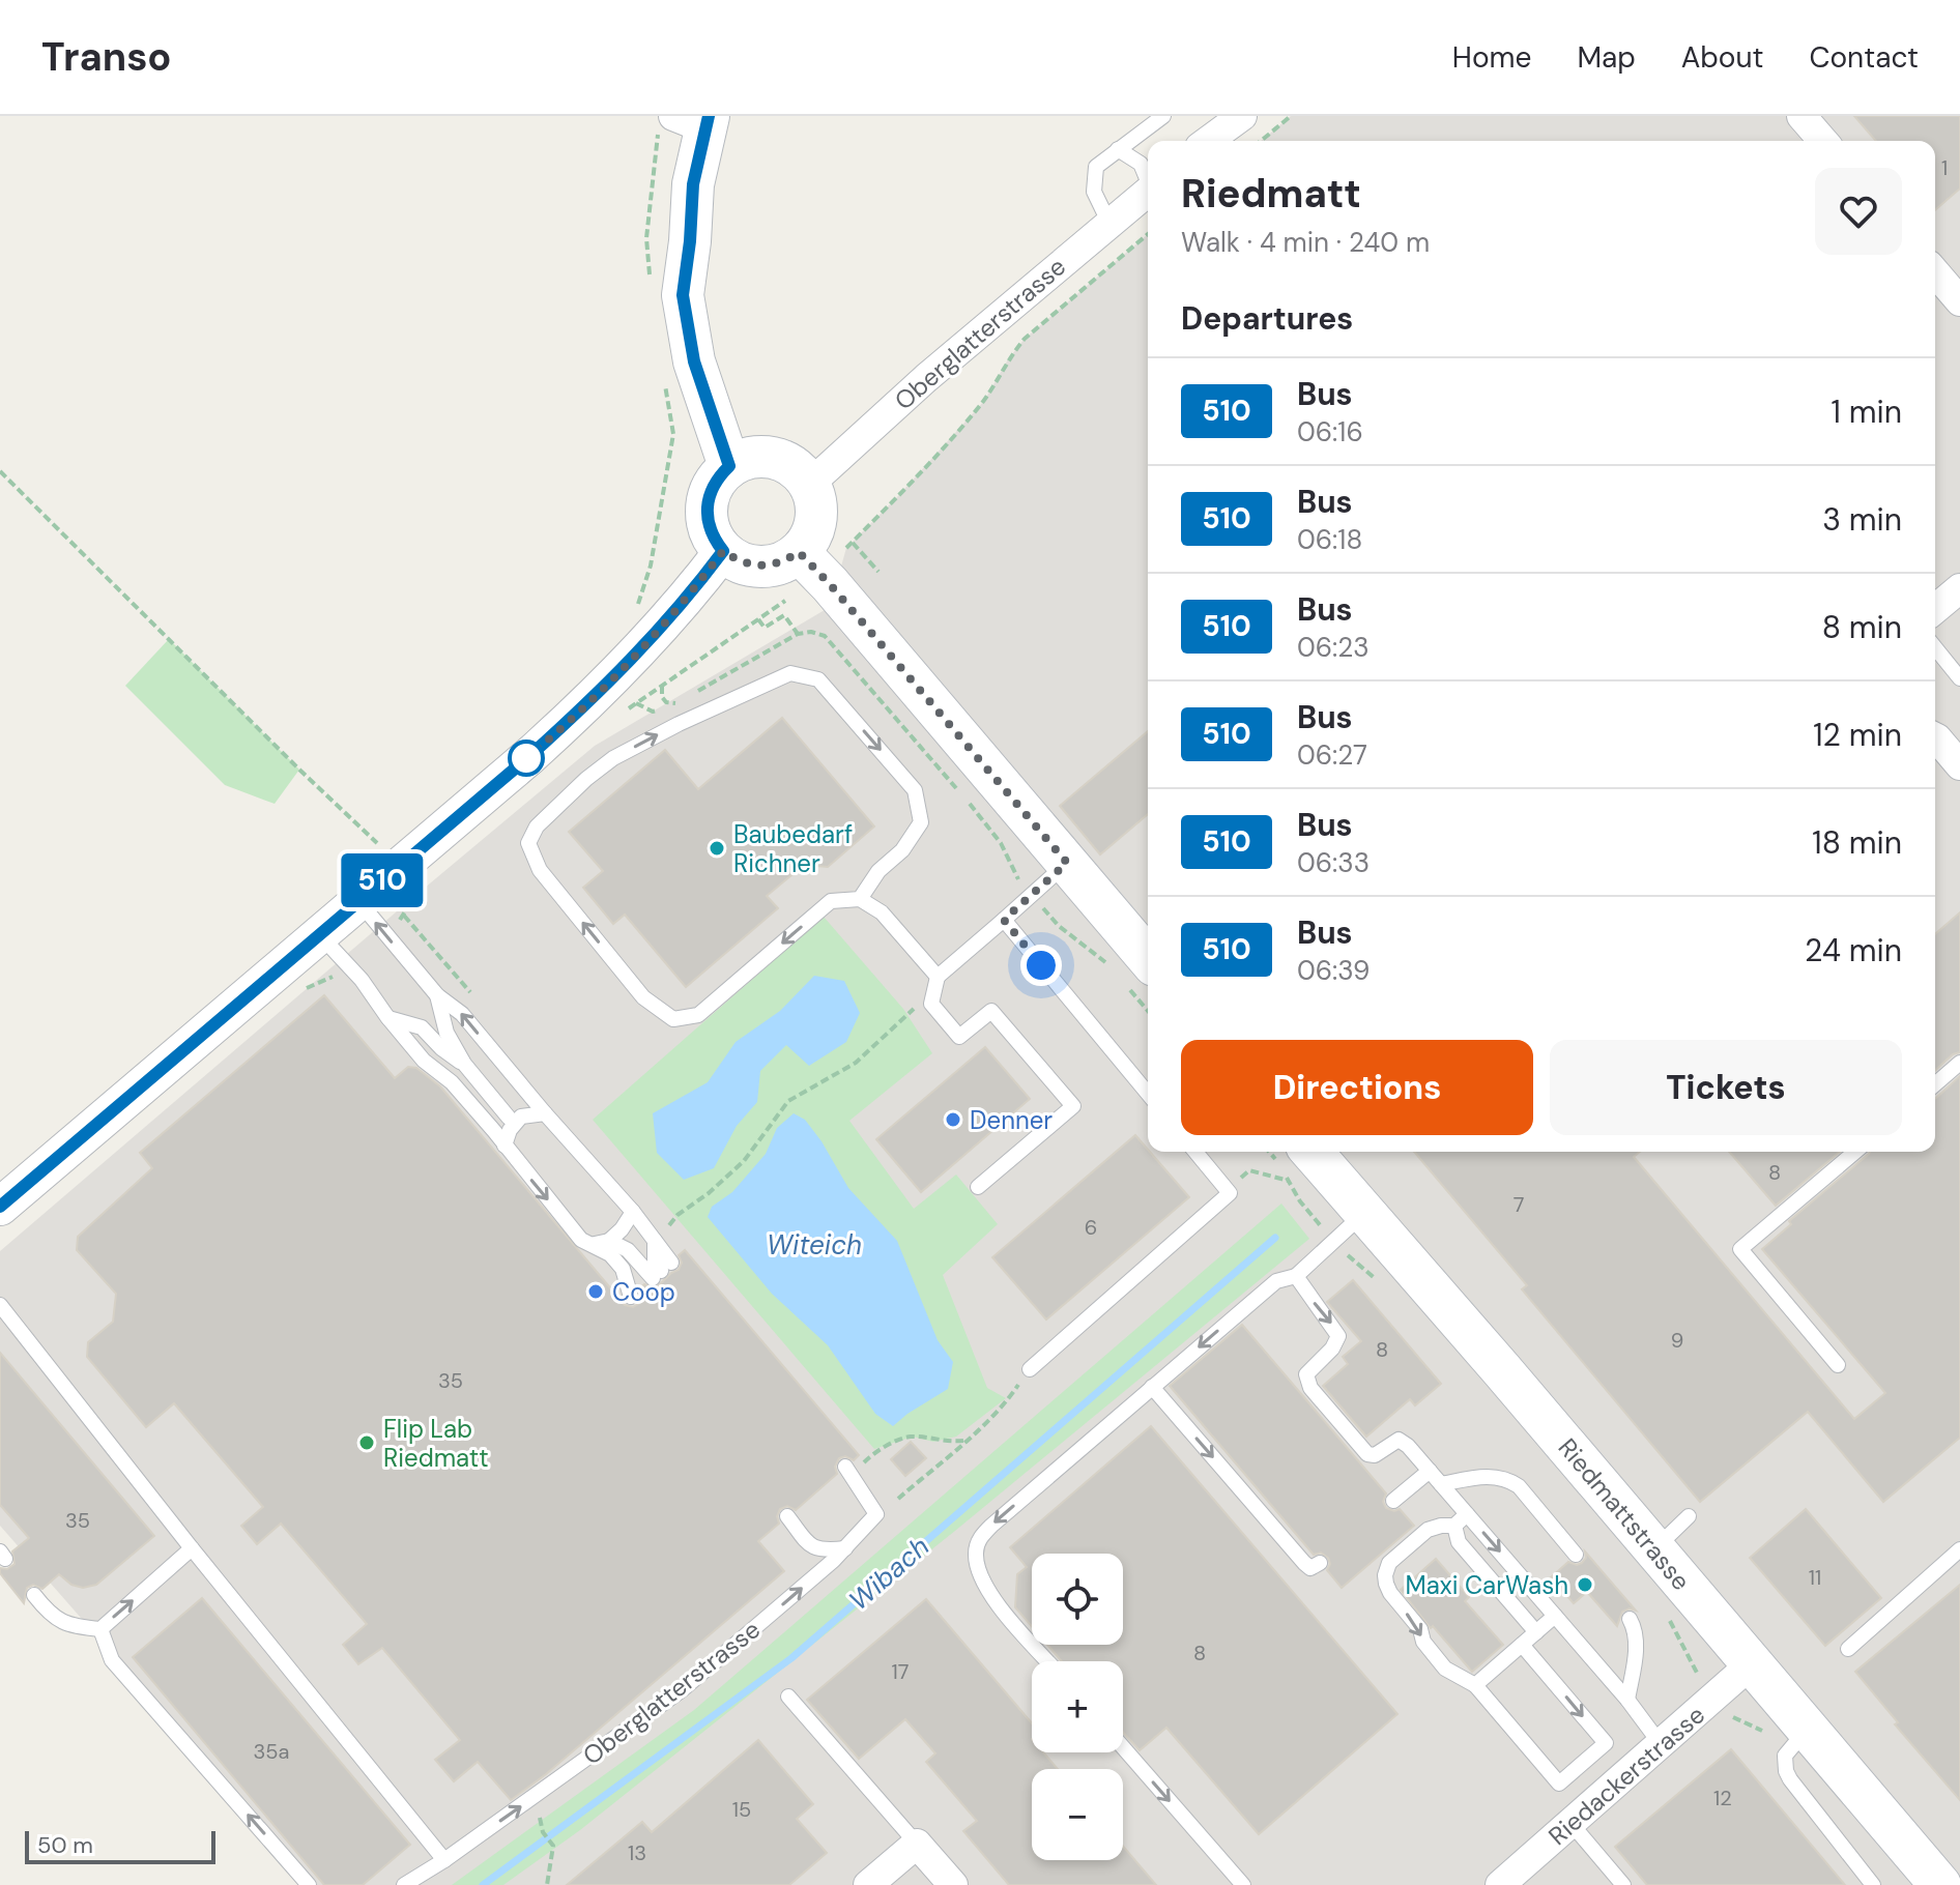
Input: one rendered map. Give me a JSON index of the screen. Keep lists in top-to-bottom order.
{
  "streets": {
    "main road": ["Riedmattstrasse"],
    "street": ["Oberglatterstrasse", "Riedackerstrasse"]
  },
  "crossings": [
    ["Riedmattstrasse", "Riedackerstrasse"]
  ],
  "one_way": ["Oberglatterstrasse"],
  "water": ["Witeich", "Wibach"],
  "places": [
    "Baubedarf Richner",
    "Denner",
    "Coop",
    "Flip Lab Riedmatt",
    "Maxi CarWash"
  ],
  "lines": ["bus line 510"],
  "house_numbers": [
    "1",
    "8",
    "7",
    "6",
    "9",
    "8",
    "35",
    "35",
    "11",
    "8",
    "17",
    "35a",
    "12",
    "15",
    "13"
  ],
  "scale_bar": "50 m",
  "page": {
    "header": "Transo",
    "nav": [
      "Home",
      "Map",
      "About",
      "Contact"
    ],
    "on_map": "510",
    "heading": [
      ["Riedmatt", "Walk · 4 min · 240 m"],
      "Departures"
    ],
    "list": [
      {
        "mark": "510",
        "name": "Bus",
        "note": "06:16",
        "value": "1 min"
      },
      {
        "mark": "510",
        "name": "Bus",
        "note": "06:18",
        "value": "3 min"
      },
      {
        "mark": "510",
        "name": "Bus",
        "note": "06:23",
        "value": "8 min"
      },
      {
        "mark": "510",
        "name": "Bus",
        "note": "06:27",
        "value": "12 min"
      },
      {
        "mark": "510",
        "name": "Bus",
        "note": "06:33",
        "value": "18 min"
      },
      {
        "mark": "510",
        "name": "Bus",
        "note": "06:39",
        "value": "24 min"
      }
    ],
    "buttons": ["Directions", "Tickets"],
    "map_buttons": ["+", "−"],
    "scale": "50 m"
  }
}
